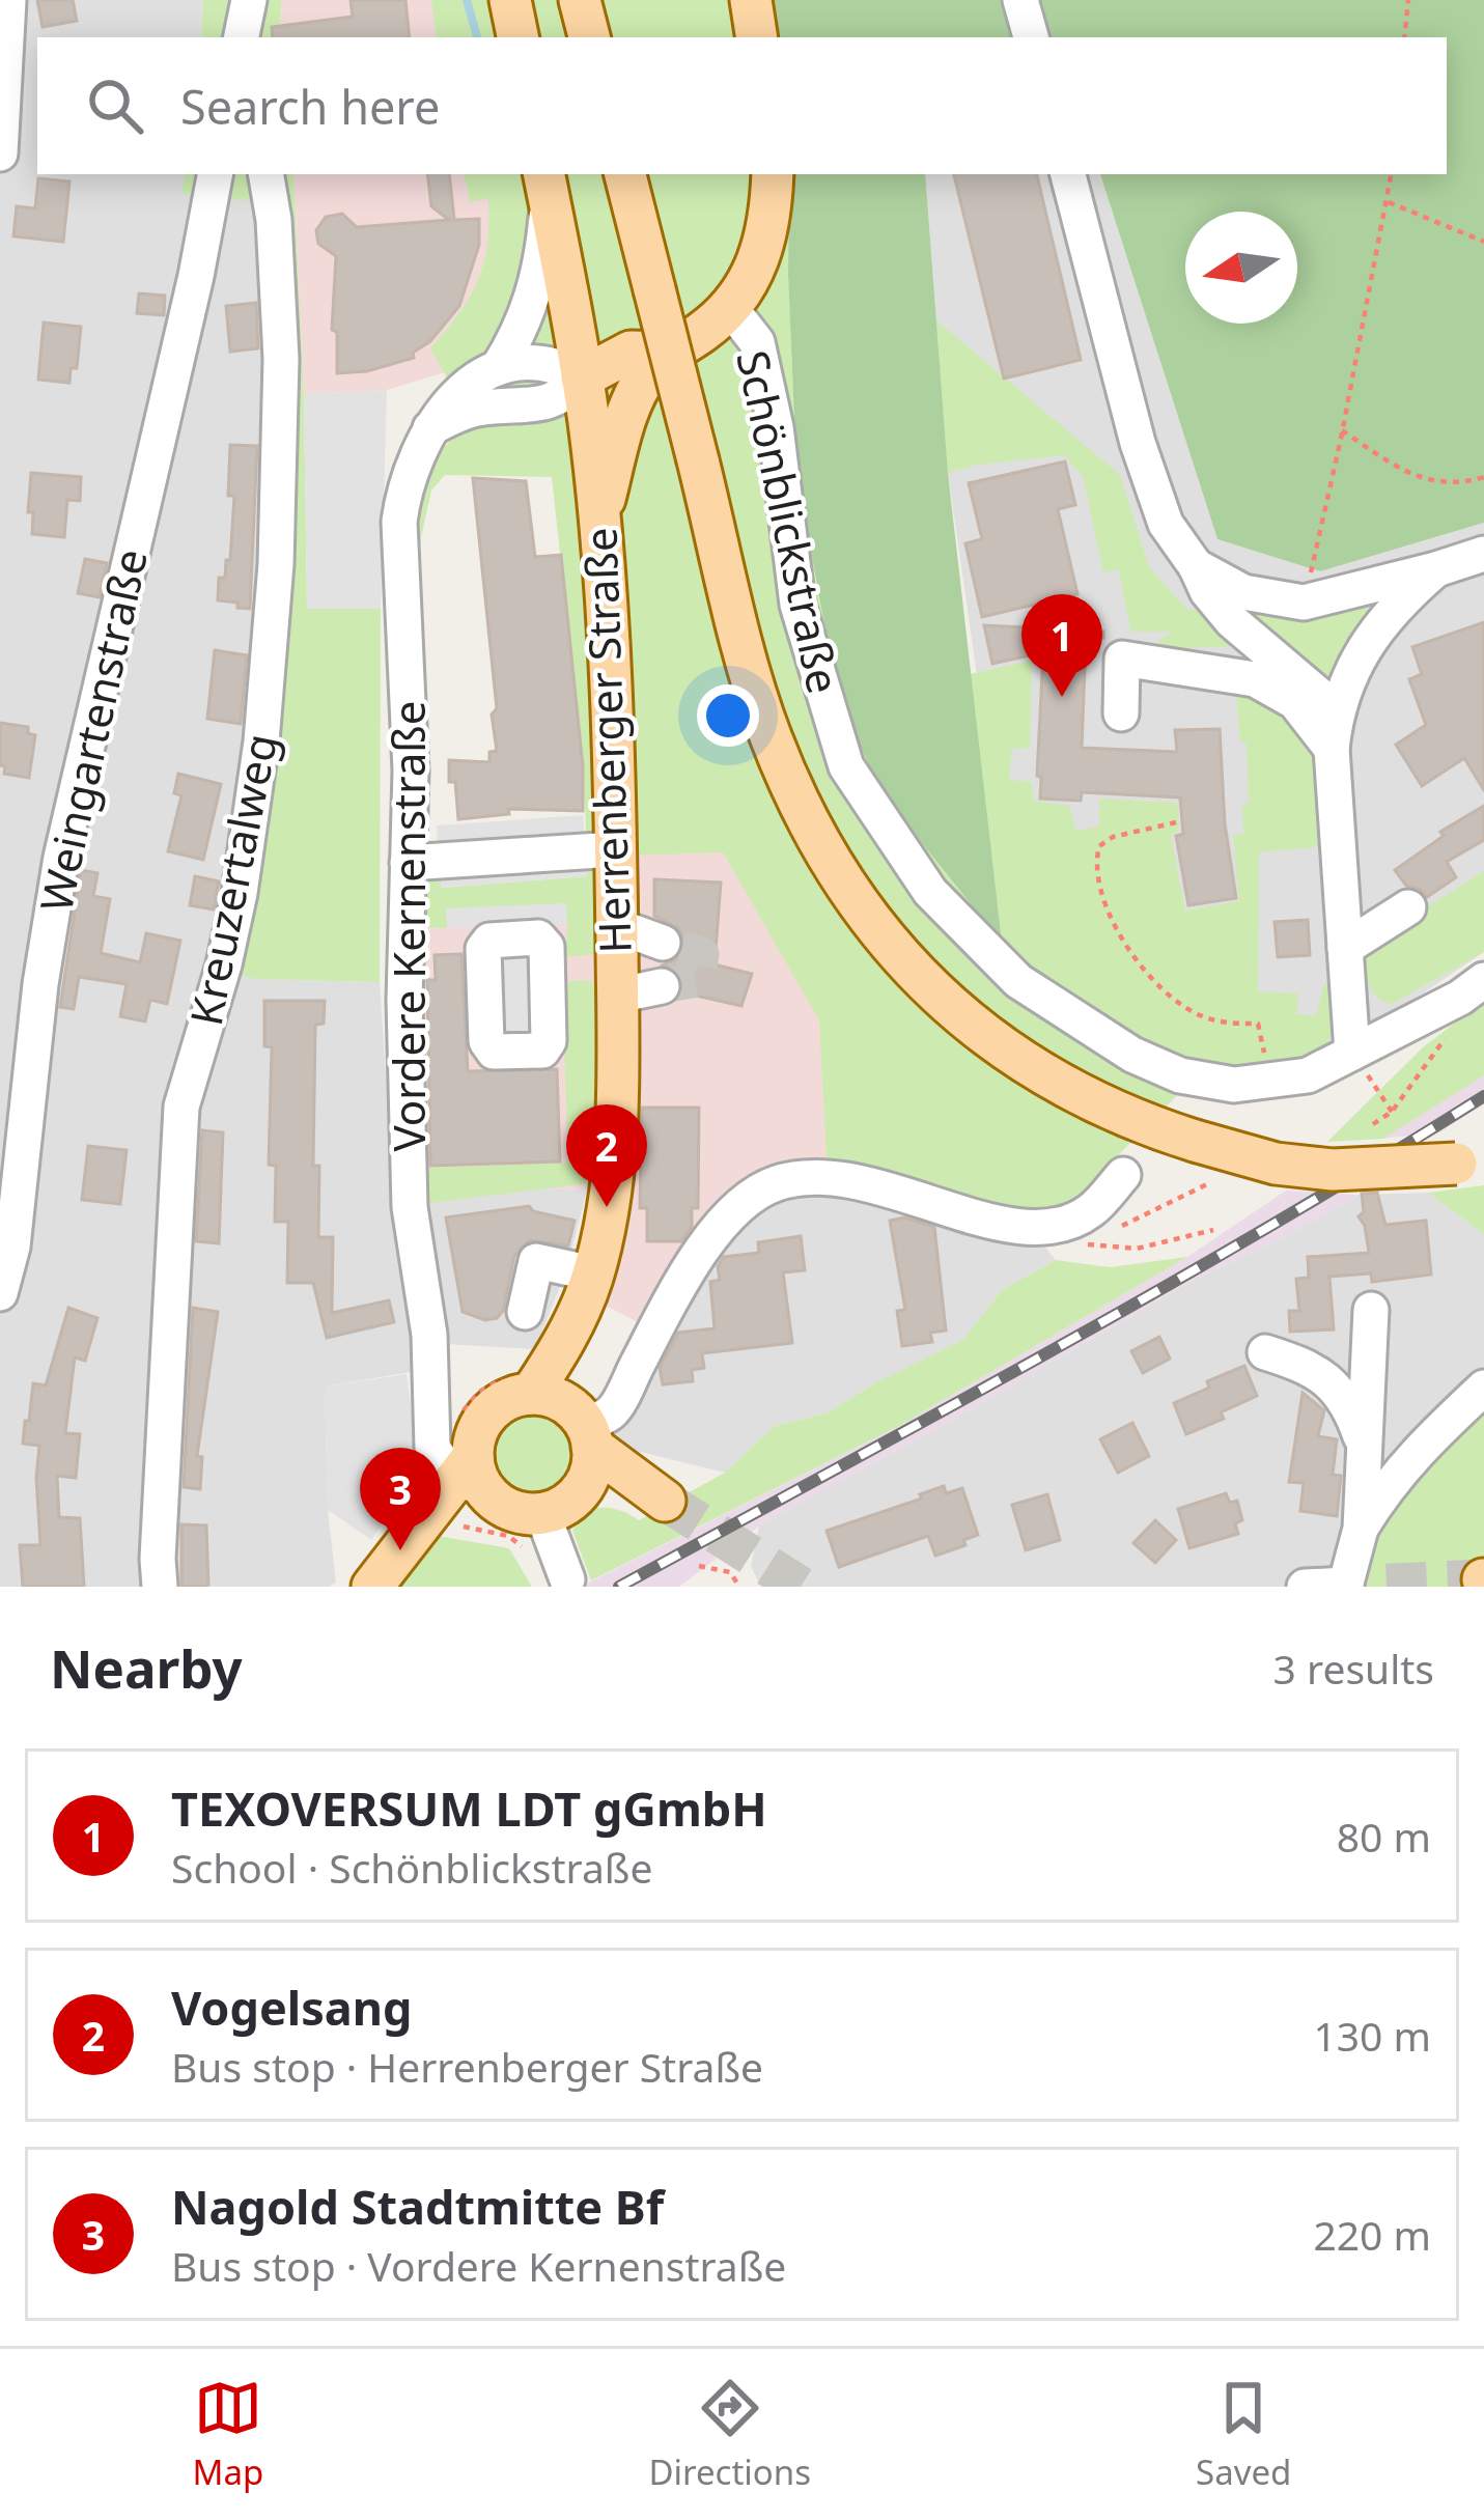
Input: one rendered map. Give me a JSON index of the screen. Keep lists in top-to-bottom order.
{
  "streets": {
    "main road": ["Herrenberger Straße"],
    "street": [
      "Schönblickstraße",
      "Weingartenstraße",
      "Kreuzertalweg",
      "Vordere Kernenstraße"
    ]
  },
  "crossings": [
    ["Herrenberger Straße", "Vordere Kernenstraße"]
  ],
  "north": "left",
  "page": {
    "search": "Search here",
    "pins": ["1", "2", "3"],
    "heading": ["Nearby", "3 results"],
    "list": [
      {
        "mark": "1",
        "name": "TEXOVERSUM LDT gGmbH",
        "note": "School · Schönblickstraße",
        "value": "80 m"
      },
      {
        "mark": "2",
        "name": "Vogelsang",
        "note": "Bus stop · Herrenberger Straße",
        "value": "130 m"
      },
      {
        "mark": "3",
        "name": "Nagold Stadtmitte Bf",
        "note": "Bus stop · Vordere Kernenstraße",
        "value": "220 m"
      }
    ],
    "nav": ["Map", "Directions", "Saved"]
  }
}
